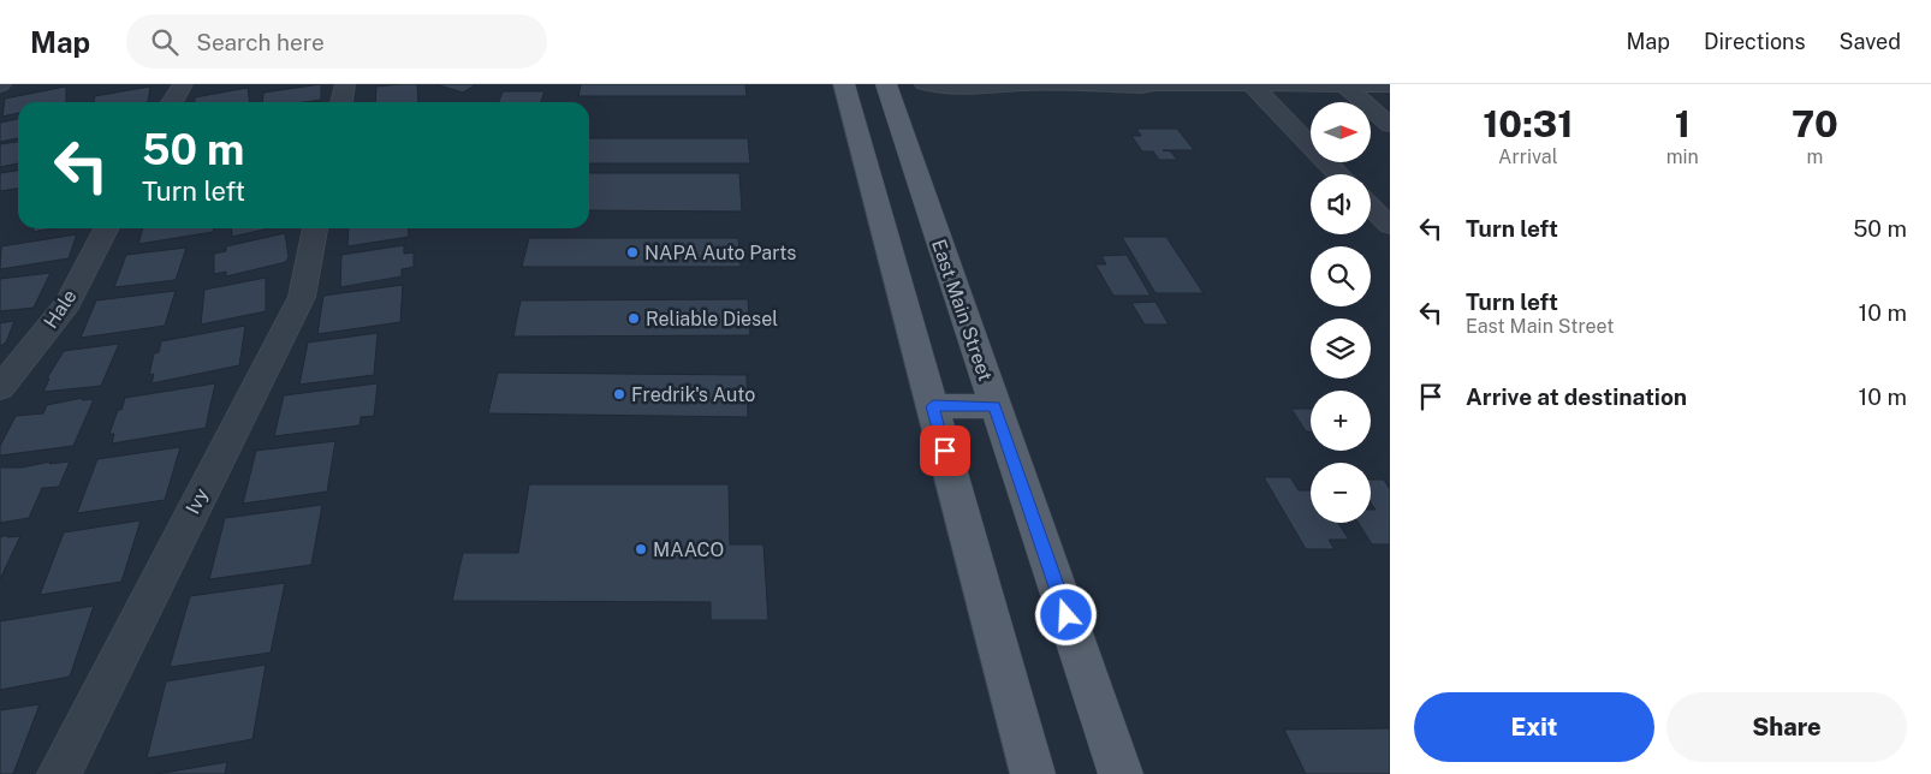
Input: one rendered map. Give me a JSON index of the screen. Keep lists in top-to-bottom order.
{
  "streets": {
    "main road": ["East Main Street"],
    "lane": ["Hale", "Ivy"]
  },
  "places": [
    "NAPA Auto Parts",
    "Reliable Diesel",
    "Fredrik's Auto",
    "MAACO"
  ],
  "north": "right",
  "page": {
    "header": "Map",
    "search": "Search here",
    "nav": ["Map", "Directions", "Saved"],
    "eta": [
      "10:31",
      "Arrival",
      "1",
      "min",
      "70",
      "m"
    ],
    "map_buttons": ["+", "−"],
    "turn": ["50 m", "Turn left"],
    "list": [
      {
        "name": "Turn left",
        "value": "50 m"
      },
      {
        "name": "Turn left",
        "note": "East Main Street",
        "value": "10 m"
      },
      {
        "name": "Arrive at destination",
        "value": "10 m"
      }
    ],
    "buttons": ["Exit", "Share"]
  }
}
